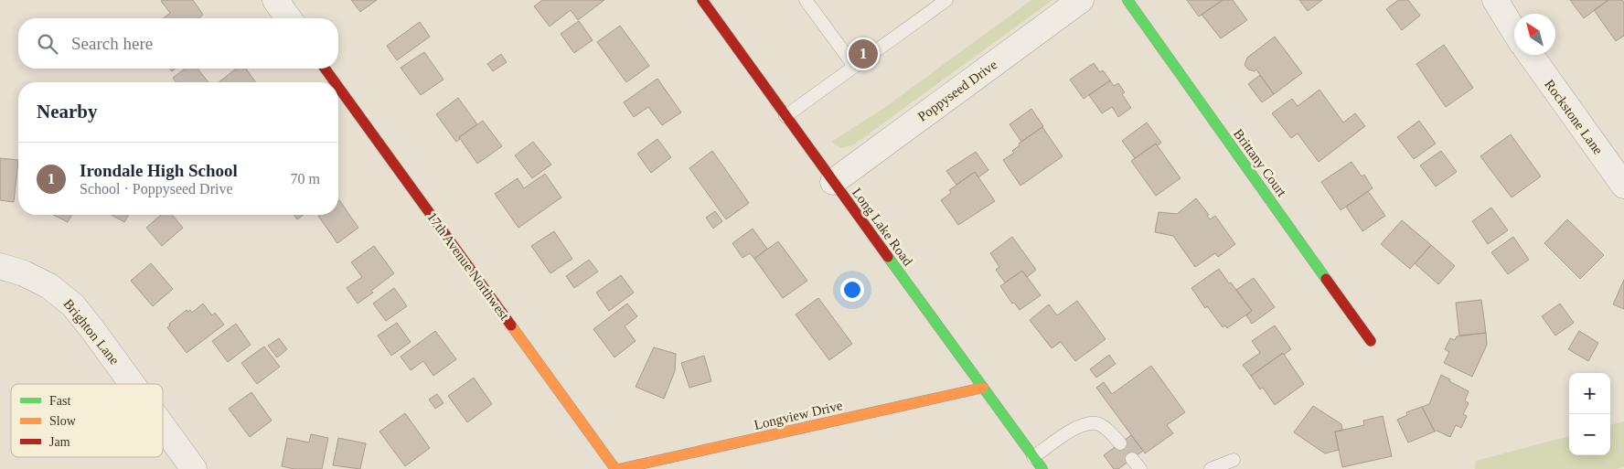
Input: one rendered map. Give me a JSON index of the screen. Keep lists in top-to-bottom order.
{
  "streets": {
    "street": [
      "Poppyseed Drive",
      "Rockstone Lane",
      "Brittany Court",
      "Long Lake Road",
      "17th Avenue Northwest",
      "Brighton Lane",
      "Longview Drive"
    ]
  },
  "crossings": [
    ["Poppyseed Drive", "Long Lake Road"],
    ["Long Lake Road", "Longview Drive"]
  ],
  "legend": ["Fast", "Slow", "Jam"],
  "north": "top left",
  "page": {
    "search": "Search here",
    "pins": "1",
    "heading": "Nearby",
    "list": [
      {
        "mark": "1",
        "name": "Irondale High School",
        "note": "School · Poppyseed Drive",
        "value": "70 m"
      }
    ],
    "map_buttons": ["+", "−"]
  }
}
